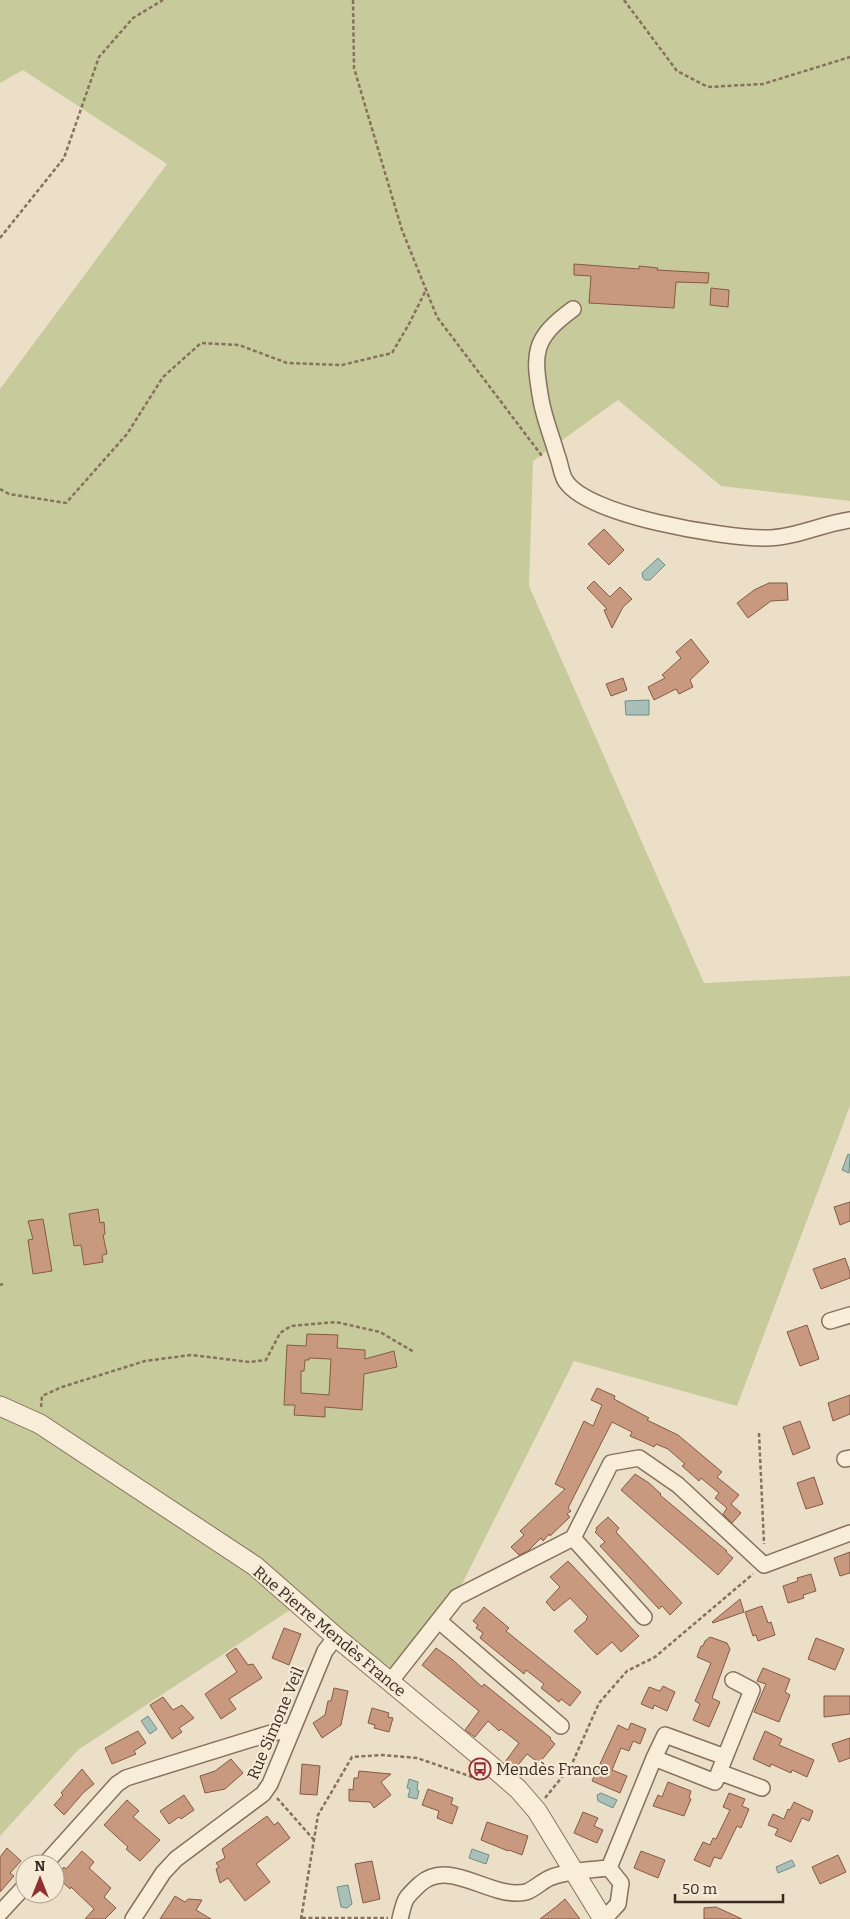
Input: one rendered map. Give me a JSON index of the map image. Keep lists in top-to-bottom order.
{
  "streets": {
    "street": ["Rue Pierre Mendès France", "Rue Simone Veil"]
  },
  "crossings": [
    ["Rue Pierre Mendès France", "Rue Simone Veil"]
  ],
  "places": {
    "bus stop": ["Mendès France"]
  },
  "scale_bar": "50 m",
  "north": "top"
}
